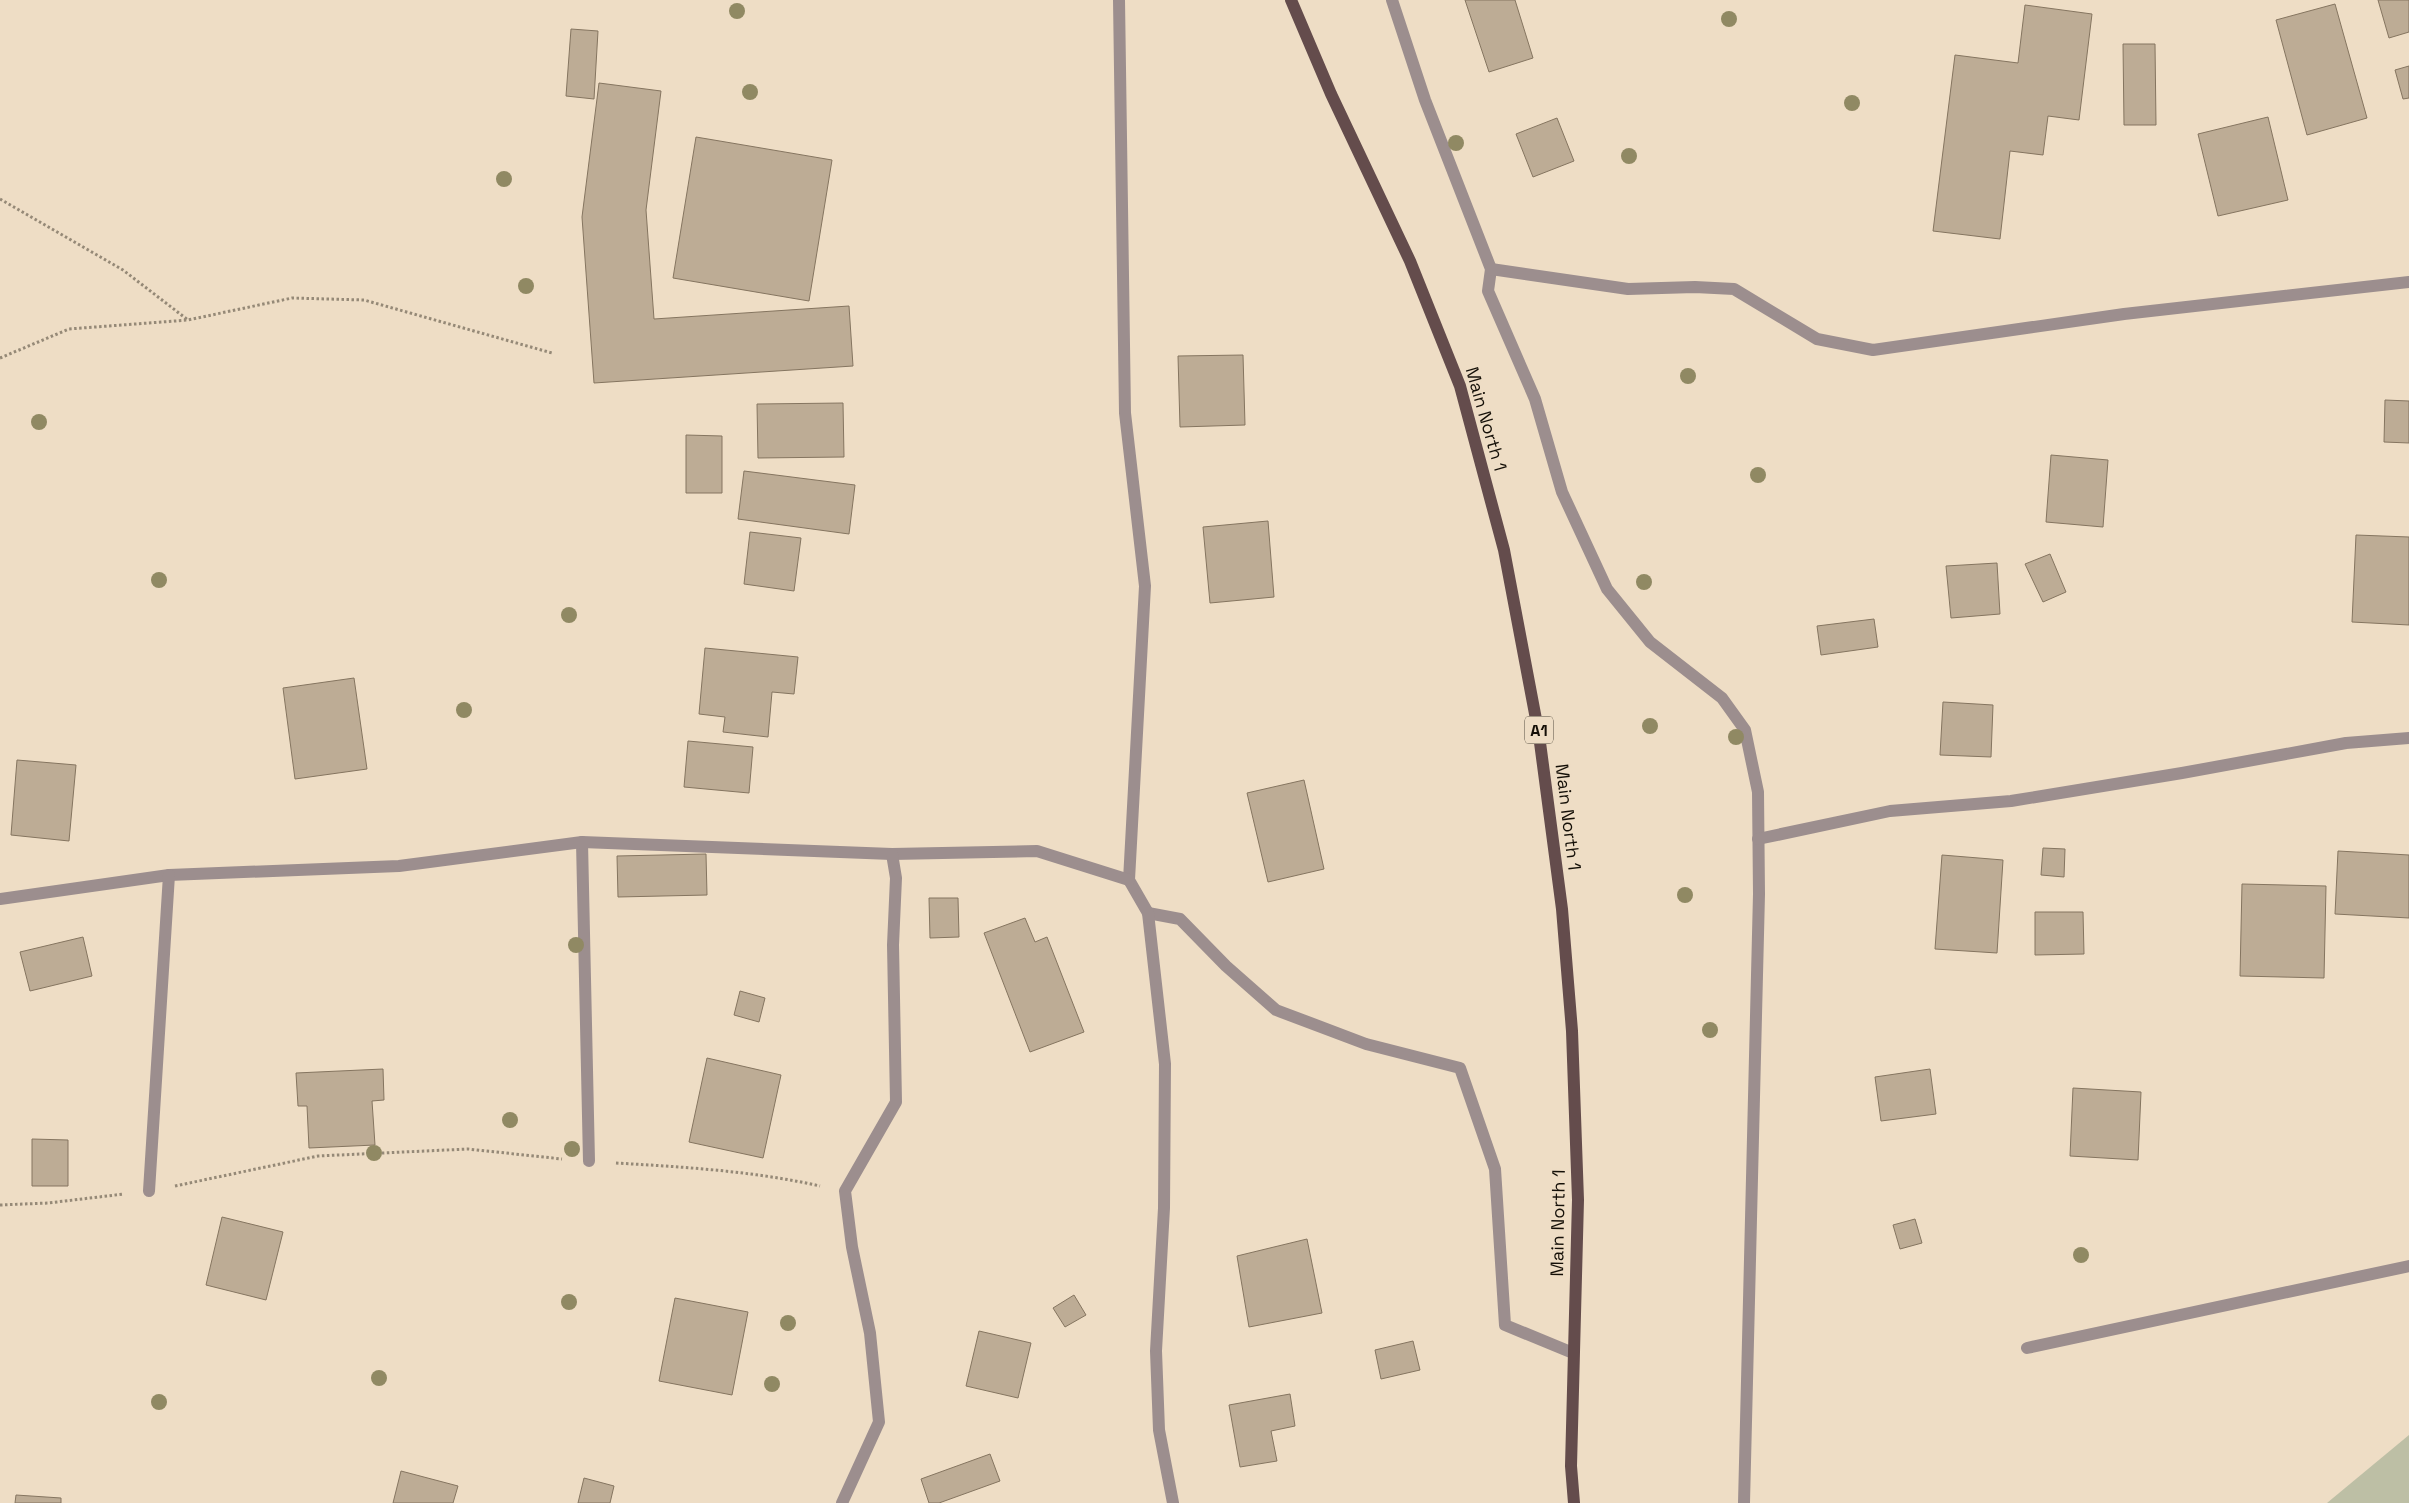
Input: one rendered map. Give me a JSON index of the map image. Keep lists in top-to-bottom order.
{
  "streets": {
    "main road": ["Main North 1", "A1"]
  }
}
